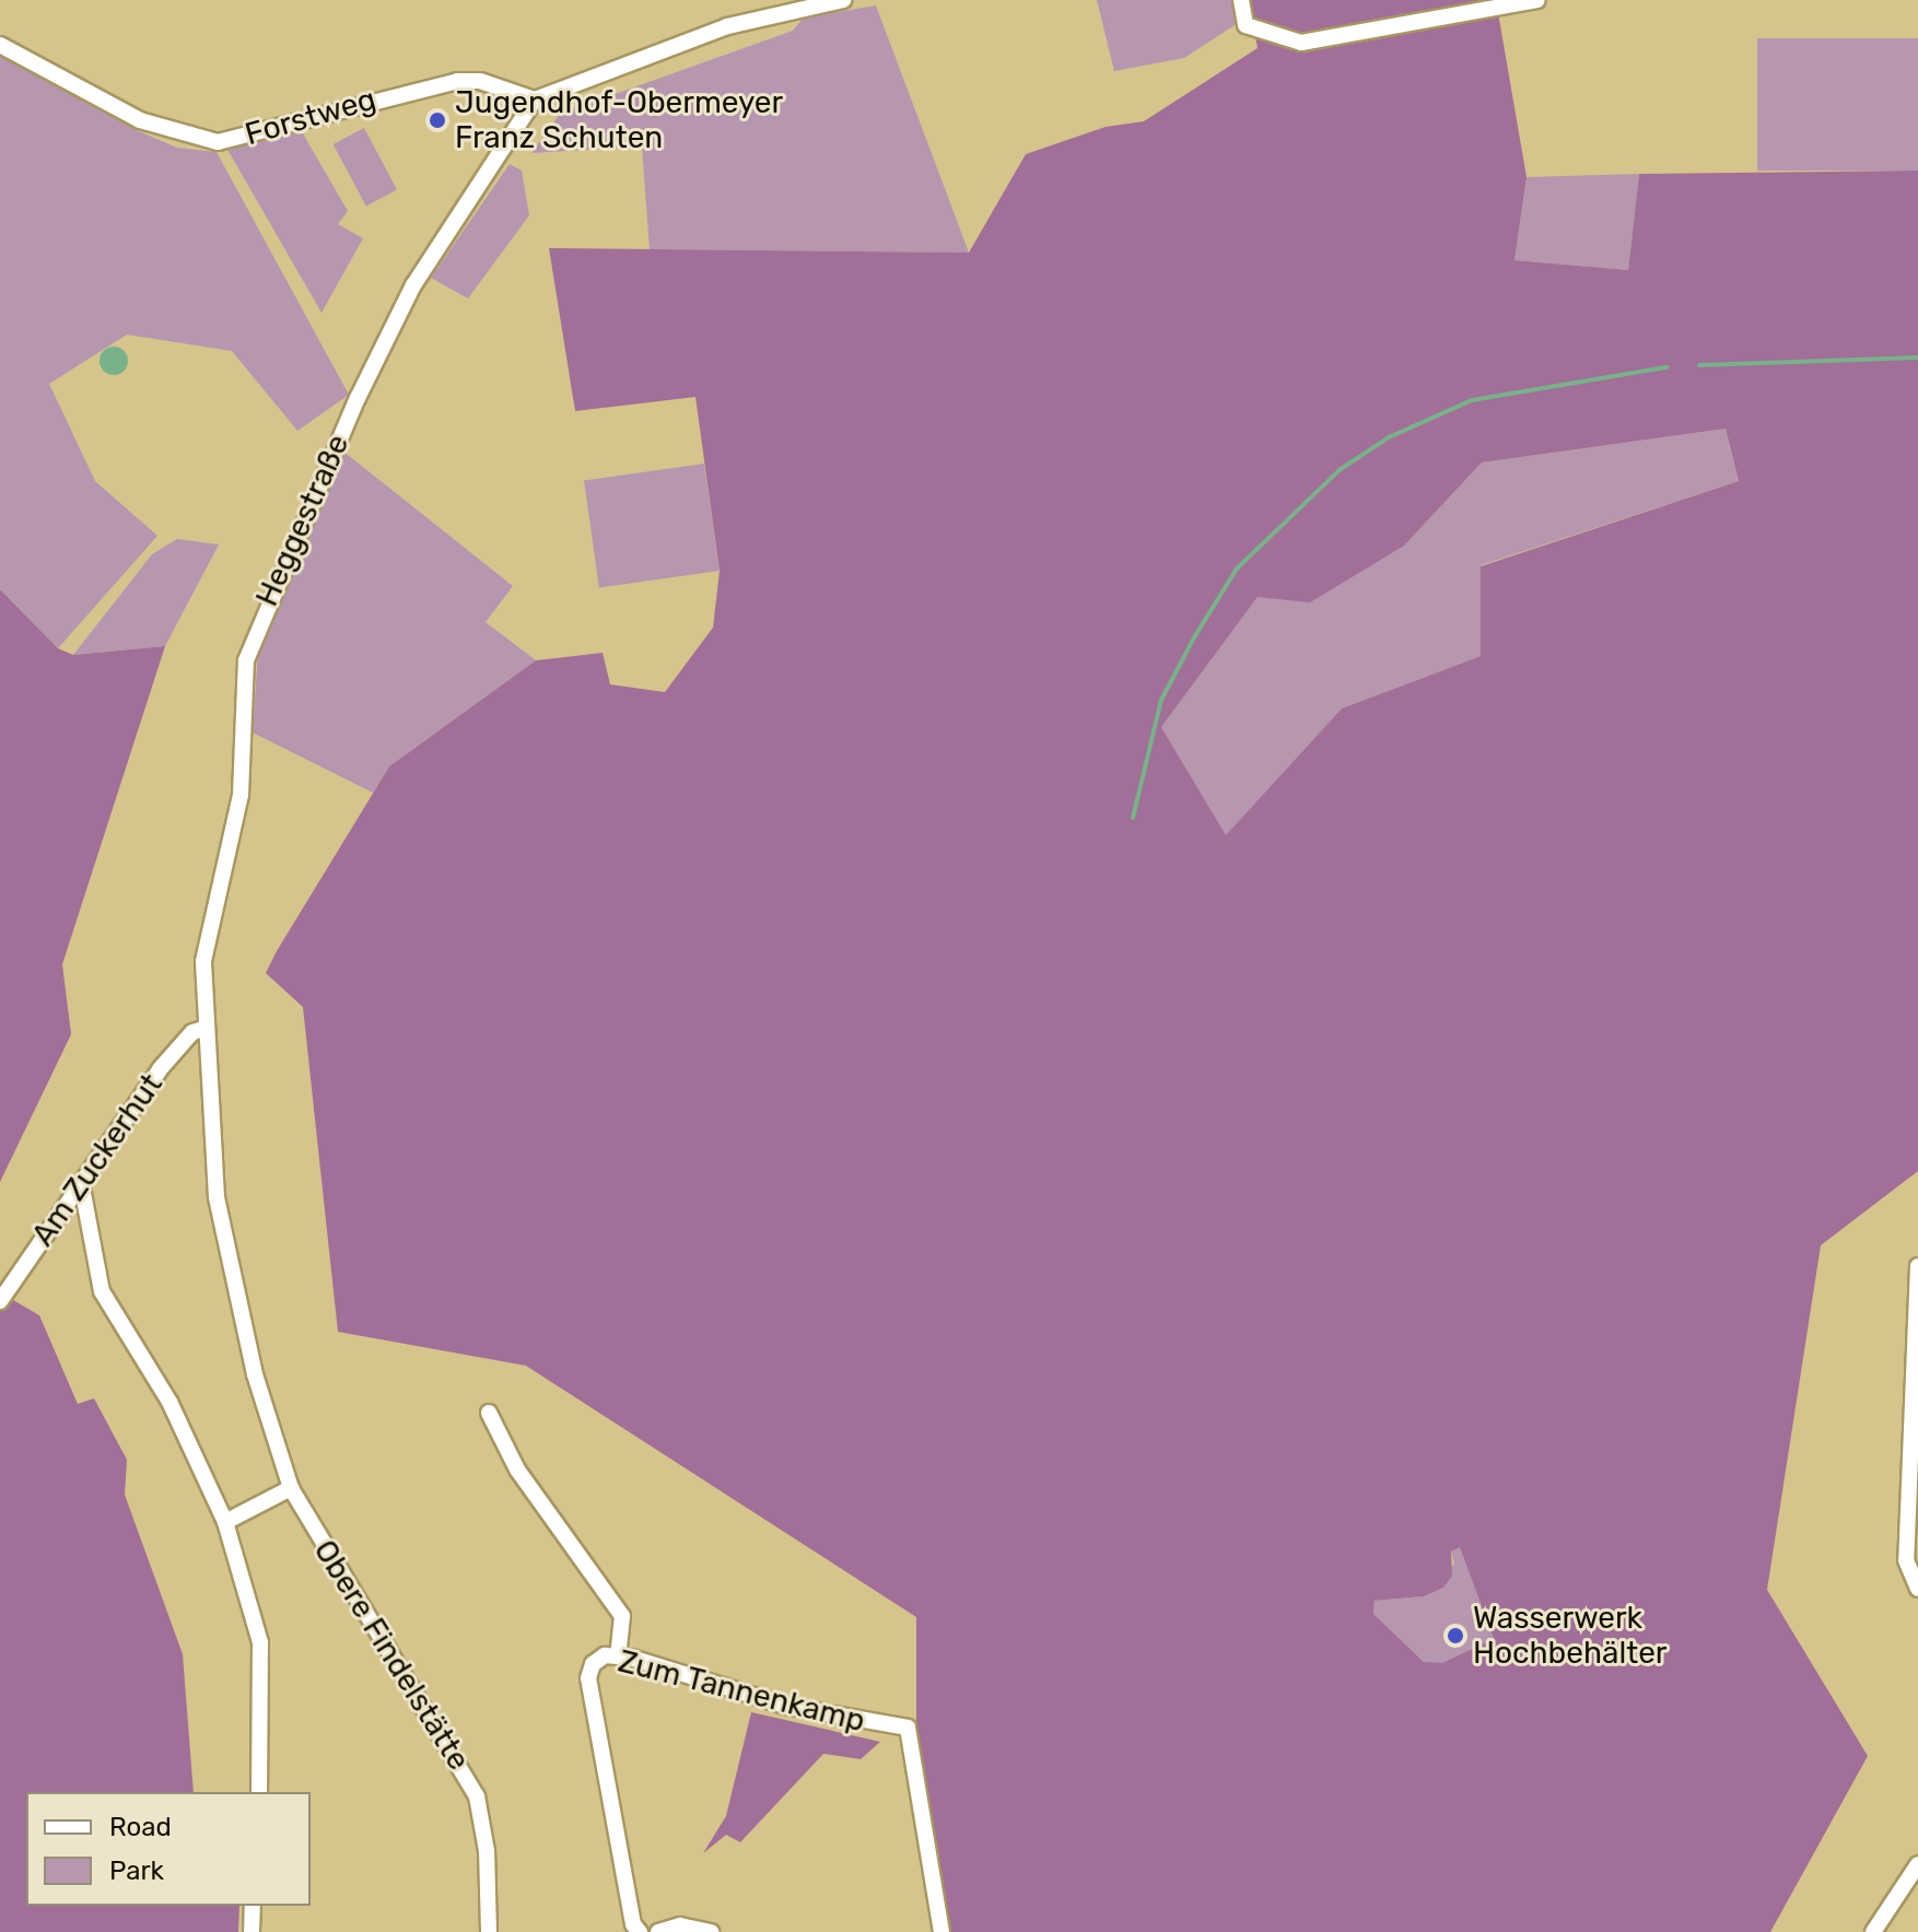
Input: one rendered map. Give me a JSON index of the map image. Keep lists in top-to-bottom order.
{
  "streets": {
    "street": [
      "Forstweg",
      "Heggestraße",
      "Am Zuckerhut",
      "Obere Findelstätte",
      "Zum Tannenkamp"
    ]
  },
  "crossings": [
    ["Forstweg", "Heggestraße"],
    ["Heggestraße", "Am Zuckerhut"],
    ["Heggestraße", "Obere Findelstätte"]
  ],
  "places": ["Jugendhof-Obermeyer Franz Schuten", "Wasserwerk Hochbehälter"],
  "legend": ["Road", "Park"]
}
